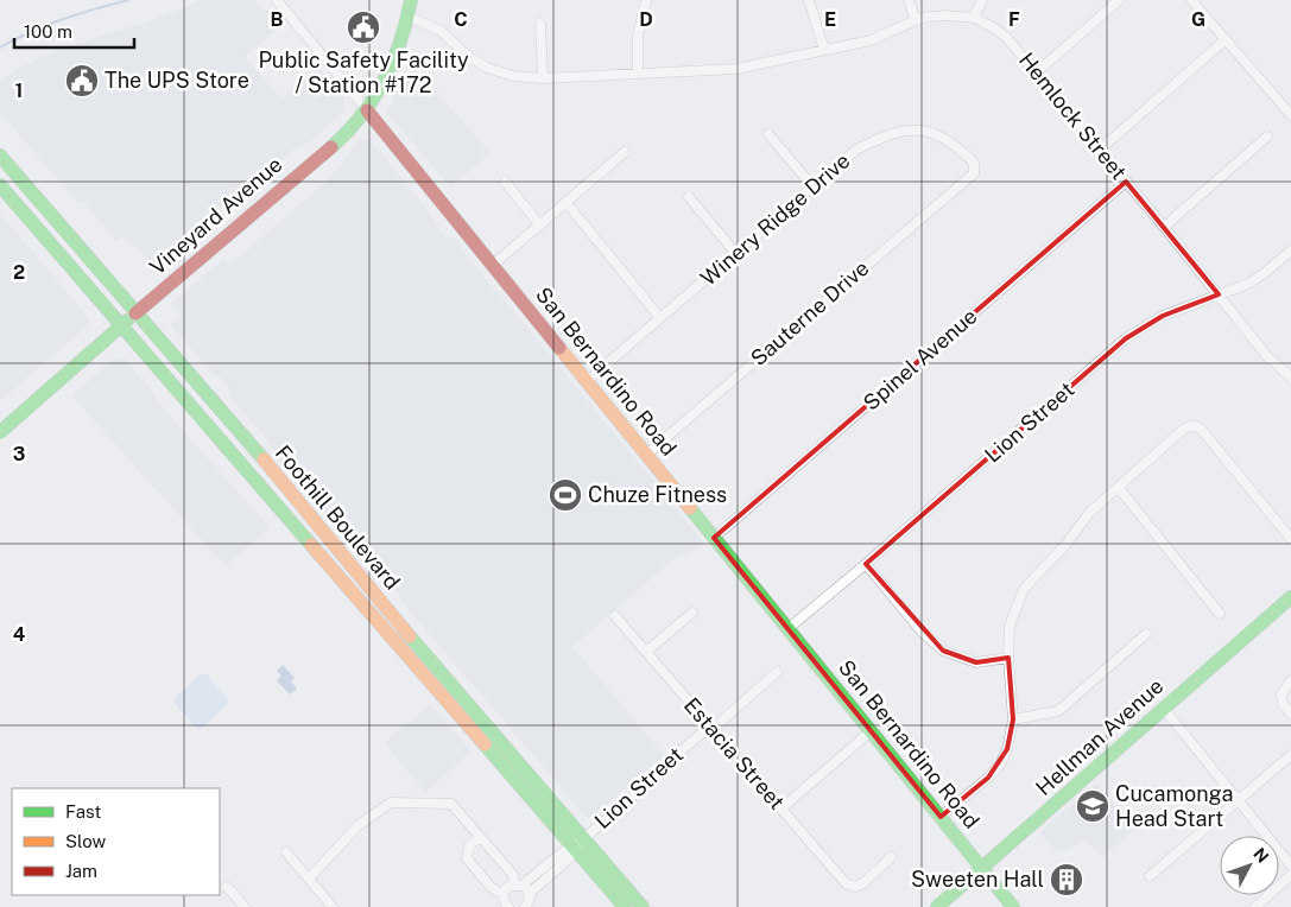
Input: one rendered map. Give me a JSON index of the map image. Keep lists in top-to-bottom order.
{
  "streets": {
    "main road": [
      "Vineyard Avenue",
      "San Bernardino Road",
      "Foothill Boulevard",
      "Hellman Avenue"
    ],
    "street": [
      "Hemlock Street",
      "Winery Ridge Drive",
      "Sauterne Drive",
      "Spinel Avenue",
      "Lion Street",
      "Estacia Street"
    ]
  },
  "crossings": [
    ["Hemlock Street", "Vineyard Avenue"],
    ["Hemlock Street", "Spinel Avenue"],
    ["Hemlock Street", "Lion Street"],
    ["Vineyard Avenue", "San Bernardino Road"],
    ["Vineyard Avenue", "Foothill Boulevard"],
    ["Winery Ridge Drive", "Sauterne Drive"],
    ["Winery Ridge Drive", "San Bernardino Road"],
    ["Sauterne Drive", "San Bernardino Road"],
    ["Spinel Avenue", "San Bernardino Road"],
    ["San Bernardino Road", "Lion Street"],
    ["San Bernardino Road", "Hellman Avenue"],
    ["Lion Street", "Foothill Boulevard"],
    ["Lion Street", "Estacia Street"]
  ],
  "places": {
    "public building": ["Public Safety Facility / Station #172", "The UPS Store"],
    "sports": ["Chuze Fitness"],
    "school or university": ["Cucamonga Head Start"],
    "building": ["Sweeten Hall"]
  },
  "legend": ["Fast", "Slow", "Jam"],
  "scale_bar": "100 m",
  "north": "top right",
  "grid": {
    "columns": [
      "B",
      "C",
      "D",
      "E",
      "F",
      "G"
    ],
    "rows": [
      "1",
      "2",
      "3",
      "4"
    ]
  }
}
